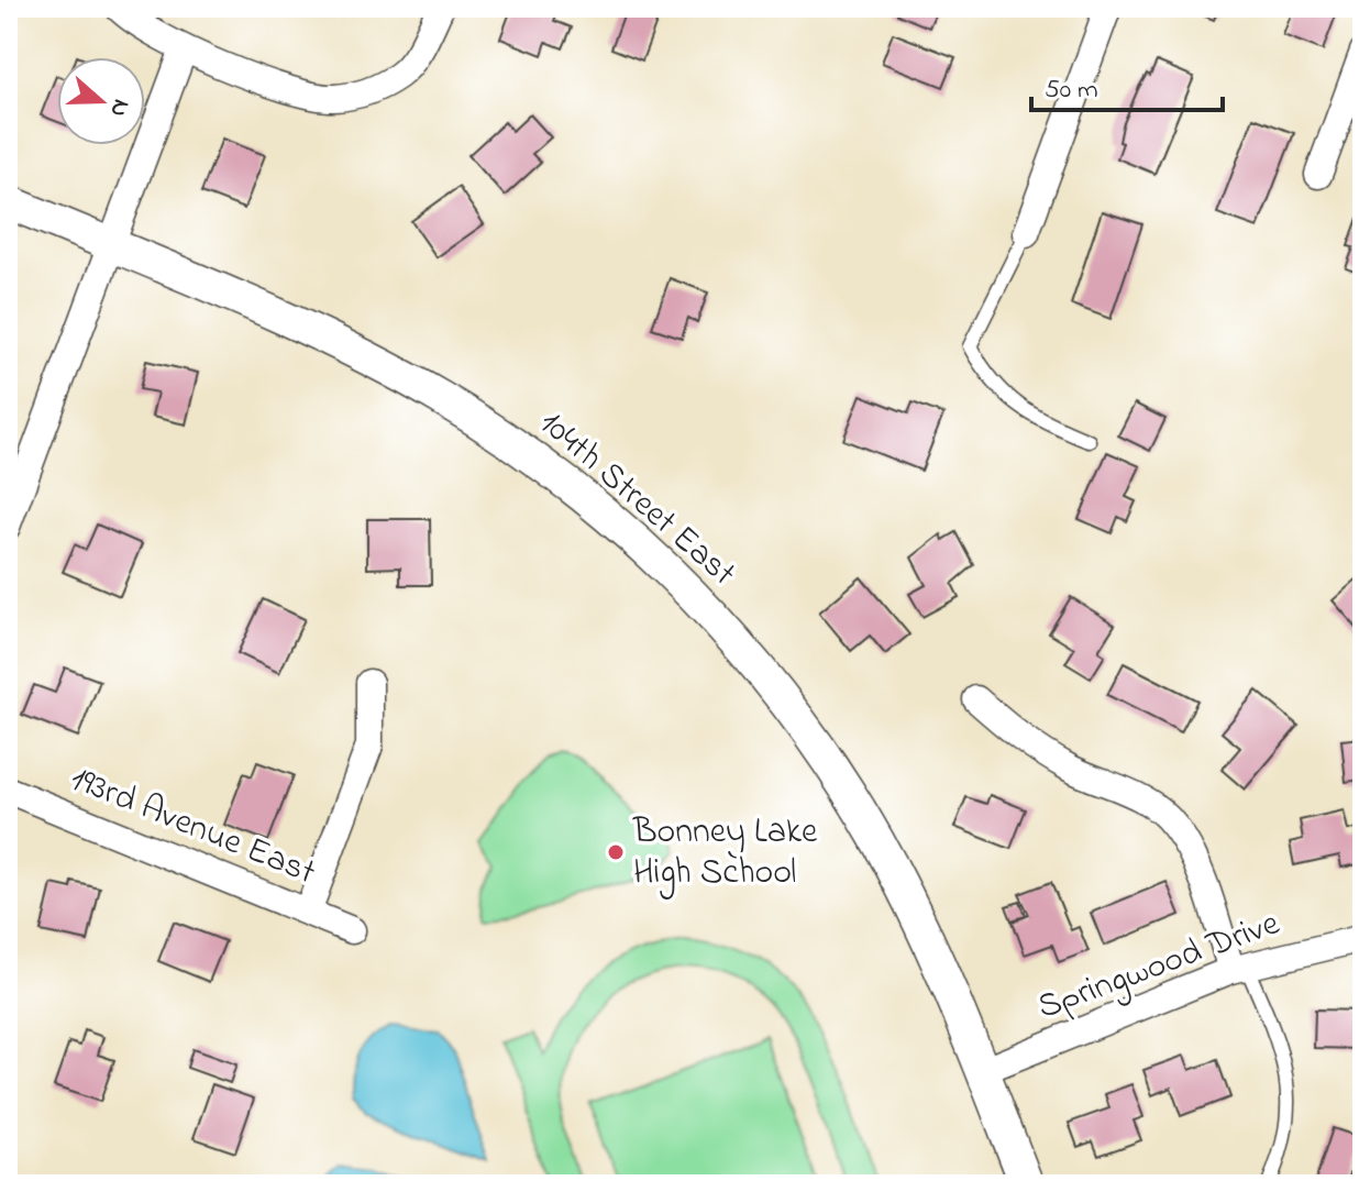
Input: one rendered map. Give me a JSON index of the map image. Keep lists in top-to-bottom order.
{
  "streets": {
    "street": ["104th Street East", "193rd Avenue East", "Springwood Drive"]
  },
  "crossings": [
    ["104th Street East", "Springwood Drive"]
  ],
  "places": ["Bonney Lake High School"],
  "scale_bar": "50 m",
  "north": "right"
}
